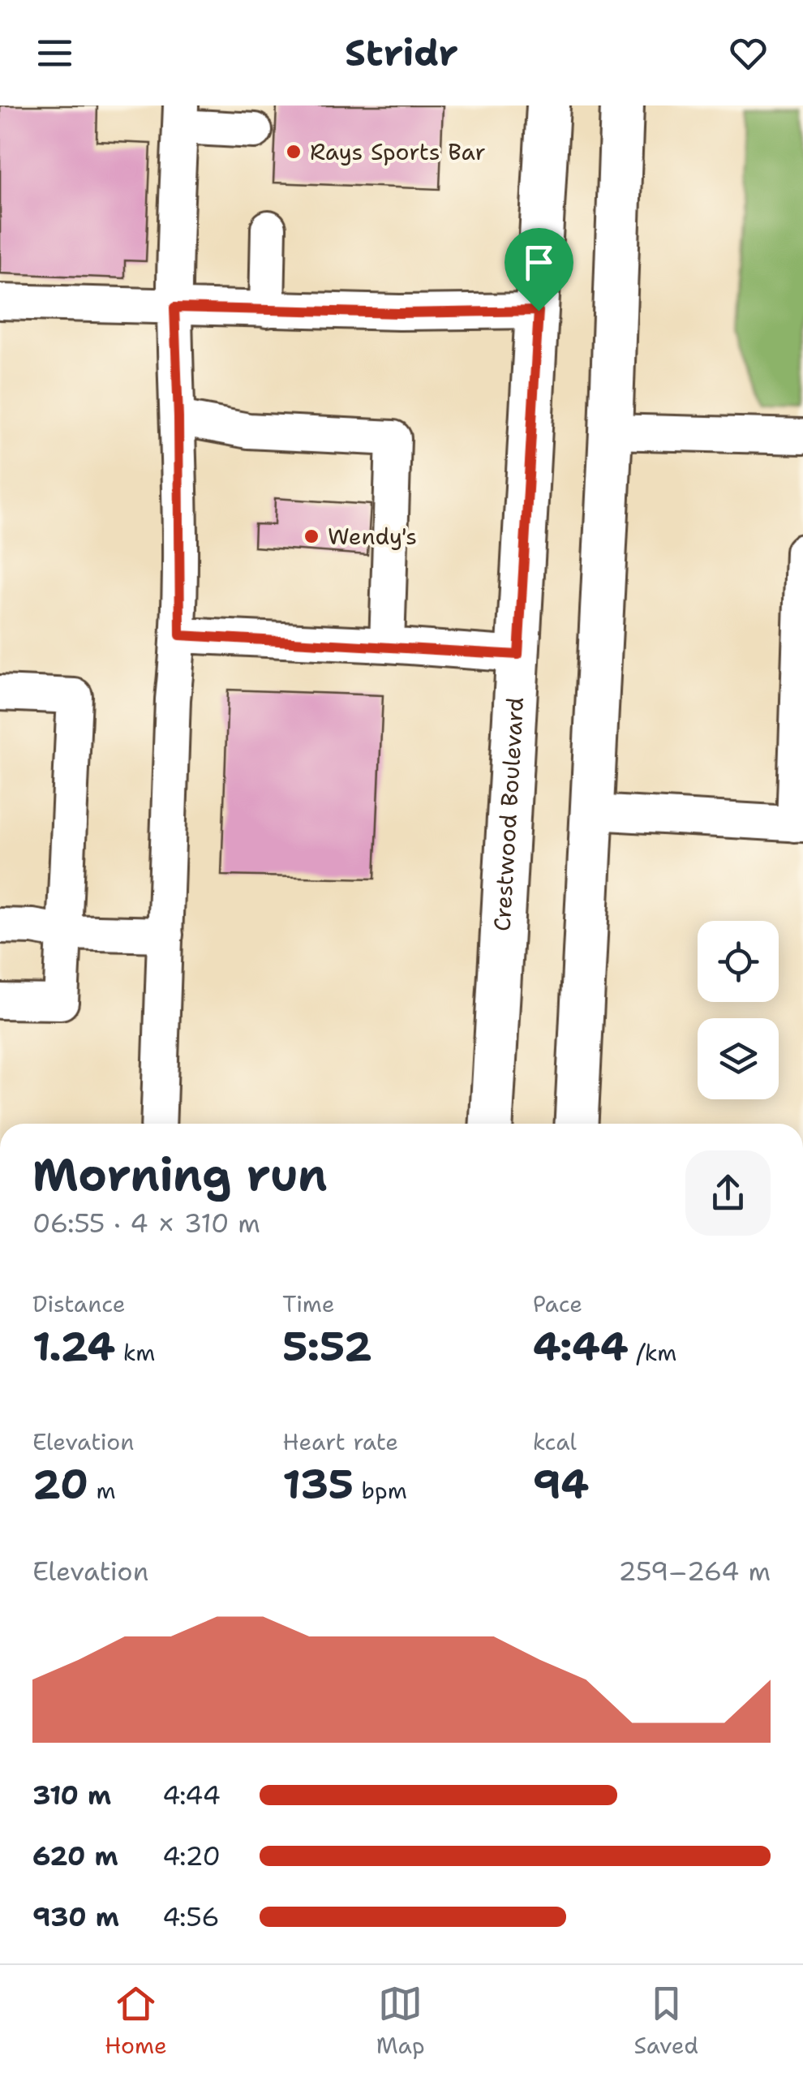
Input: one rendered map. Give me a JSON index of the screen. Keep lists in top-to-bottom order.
{
  "streets": {
    "main road": ["Crestwood Boulevard"]
  },
  "places": ["Rays Sports Bar", "Wendy's"],
  "page": {
    "header": "Stridr",
    "heading": ["Morning run", "06:55 · 4 × 310 m"],
    "stats": [
      ["Distance", "1.24 km"],
      ["Time", "5:52"],
      ["Pace", "4:44 /km"],
      ["Elevation", "20 m"],
      ["Heart rate", "135 bpm"],
      ["kcal", "94"]
    ],
    "chart": ["Elevation", "259–264 m"],
    "list": [
      {
        "name": "310 m",
        "note": "4:44"
      },
      {
        "name": "620 m",
        "note": "4:20"
      },
      {
        "name": "930 m",
        "note": "4:56"
      }
    ],
    "tabs": ["Home", "Map", "Saved"]
  }
}
